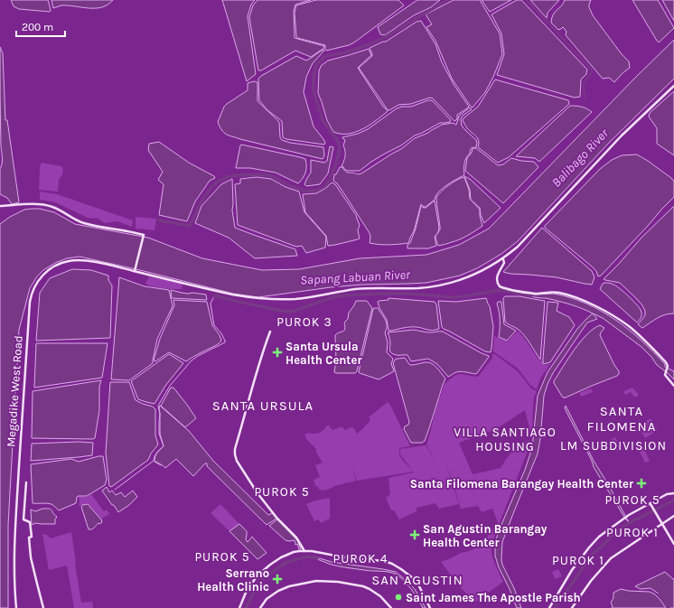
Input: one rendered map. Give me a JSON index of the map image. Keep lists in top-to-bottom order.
{
  "streets": {
    "street": ["Megadike West Road"]
  },
  "districts": [
    "PUROK 3",
    "SANTA URSULA",
    "SANTA FILOMENA",
    "VILLA SANTIAGO HOUSING",
    "LM SUBDIVISION",
    "PUROK 5",
    "PUROK 5",
    "PUROK 1",
    "PUROK 5",
    "PUROK 4",
    "PUROK 1",
    "SAN AGUSTIN"
  ],
  "water": ["Balibago River", "Sapang Labuan River"],
  "places": {
    "health": [
      "Santa Ursula Health Center",
      "Santa Filomena Barangay Health Center",
      "San Agustin Barangay Health Center",
      "Serrano Health Clinic"
    ],
    "other": ["Saint James The Apostle Parish"]
  },
  "scale_bar": "200 m"
}
